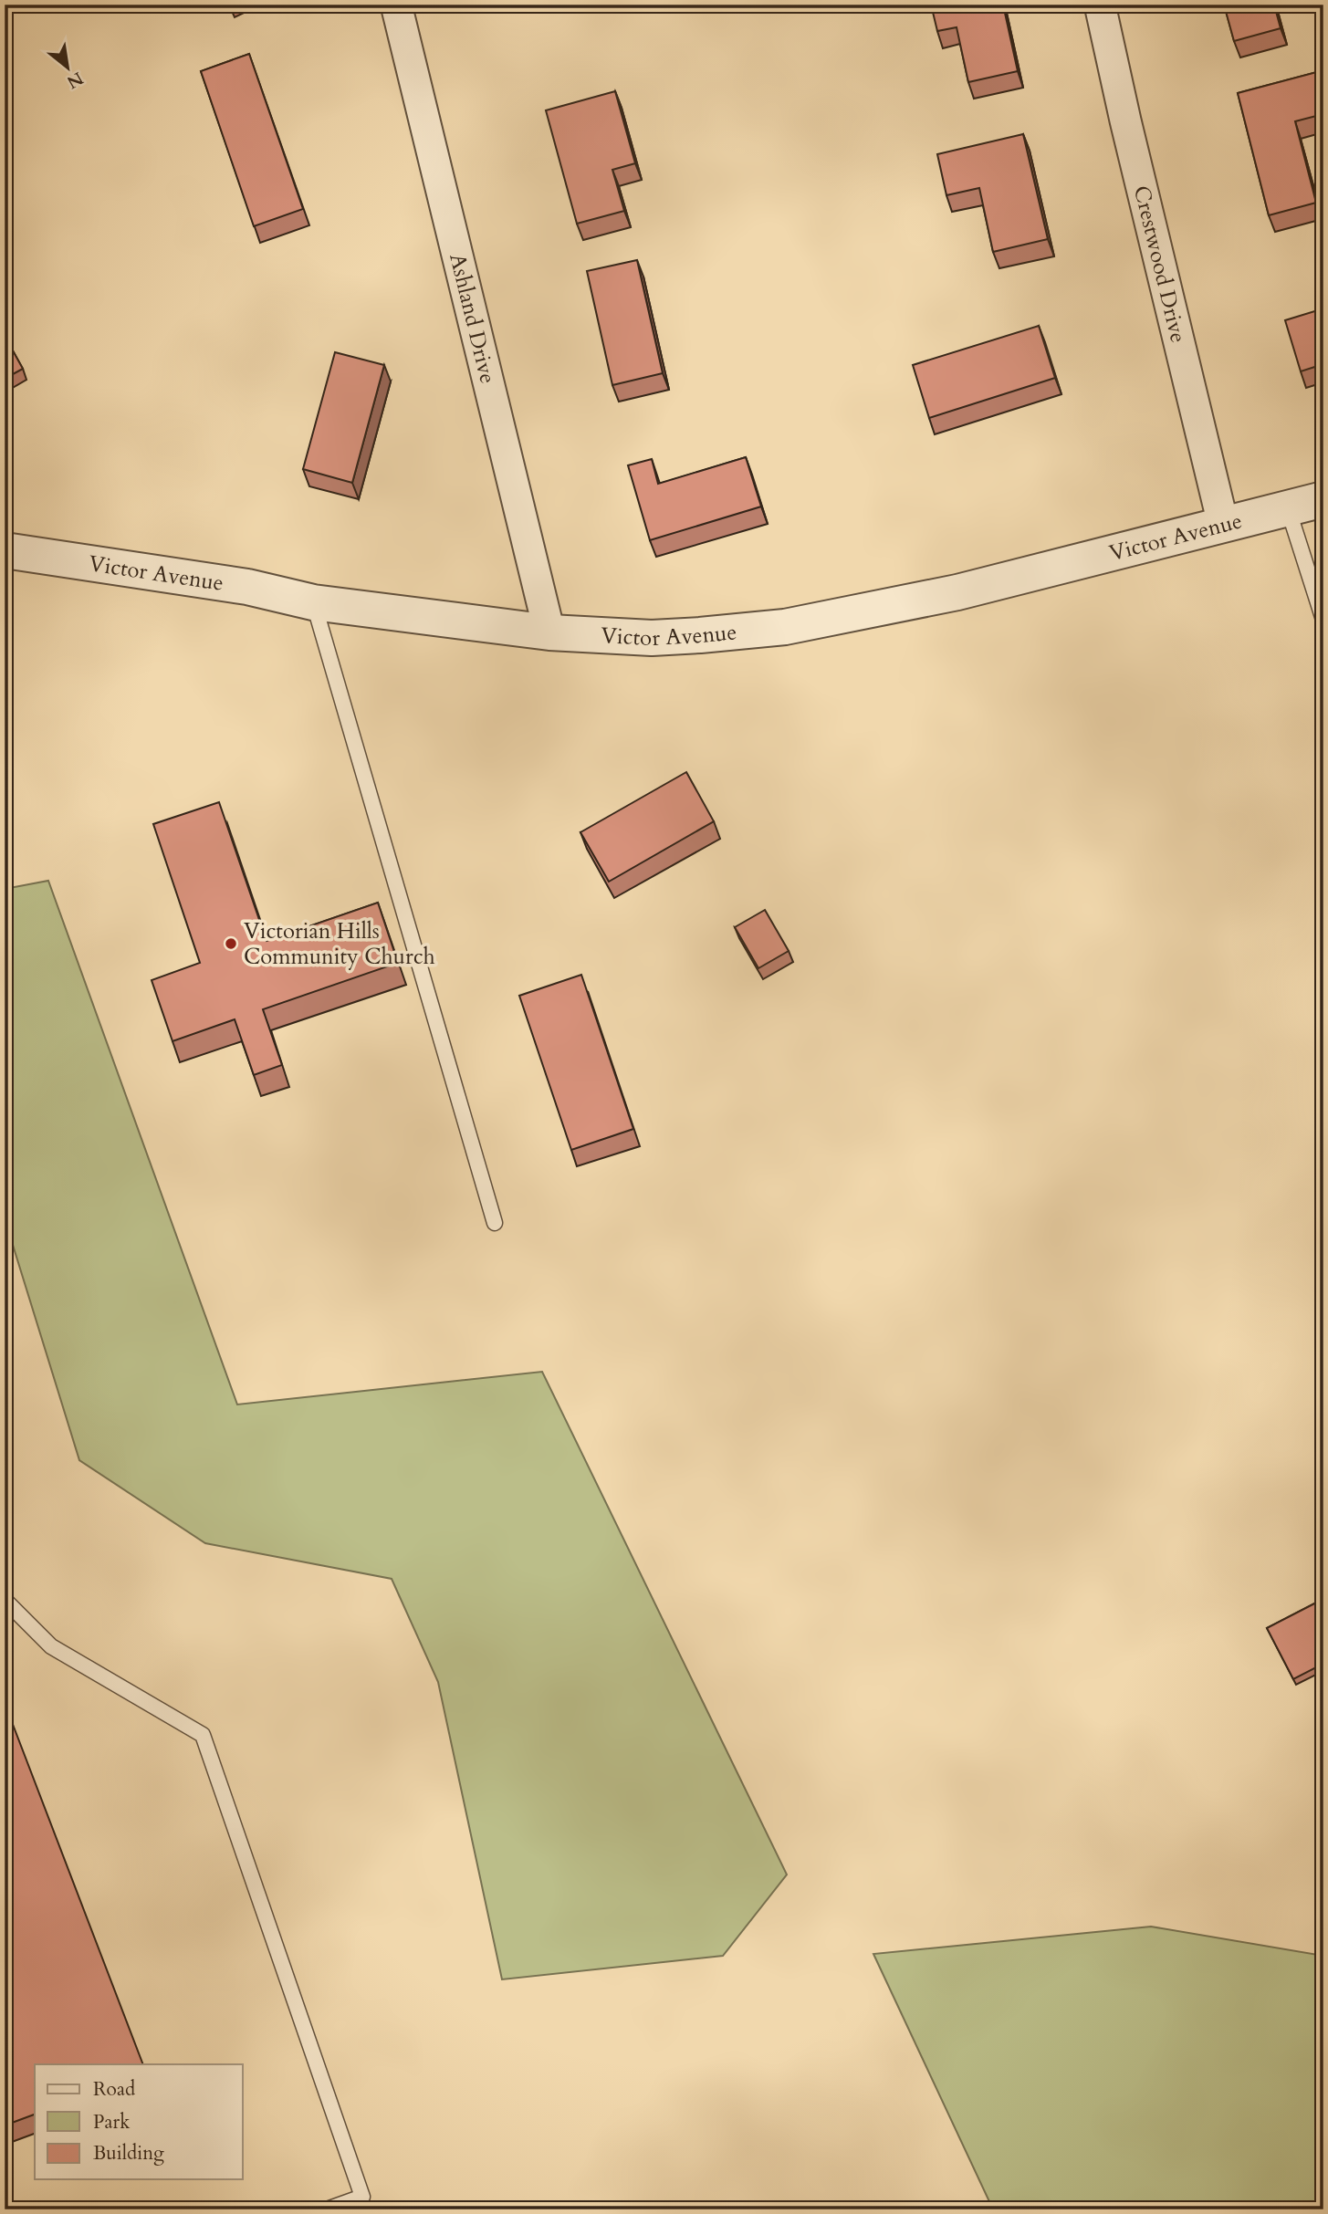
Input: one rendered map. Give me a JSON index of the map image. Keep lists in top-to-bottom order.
{
  "streets": {
    "street": ["Crestwood Drive", "Ashland Drive", "Victor Avenue"]
  },
  "crossings": [
    ["Crestwood Drive", "Victor Avenue"],
    ["Ashland Drive", "Victor Avenue"]
  ],
  "places": ["Victorian Hills Community Church"],
  "legend": ["Road", "Park", "Building"],
  "north": "bottom right"
}
